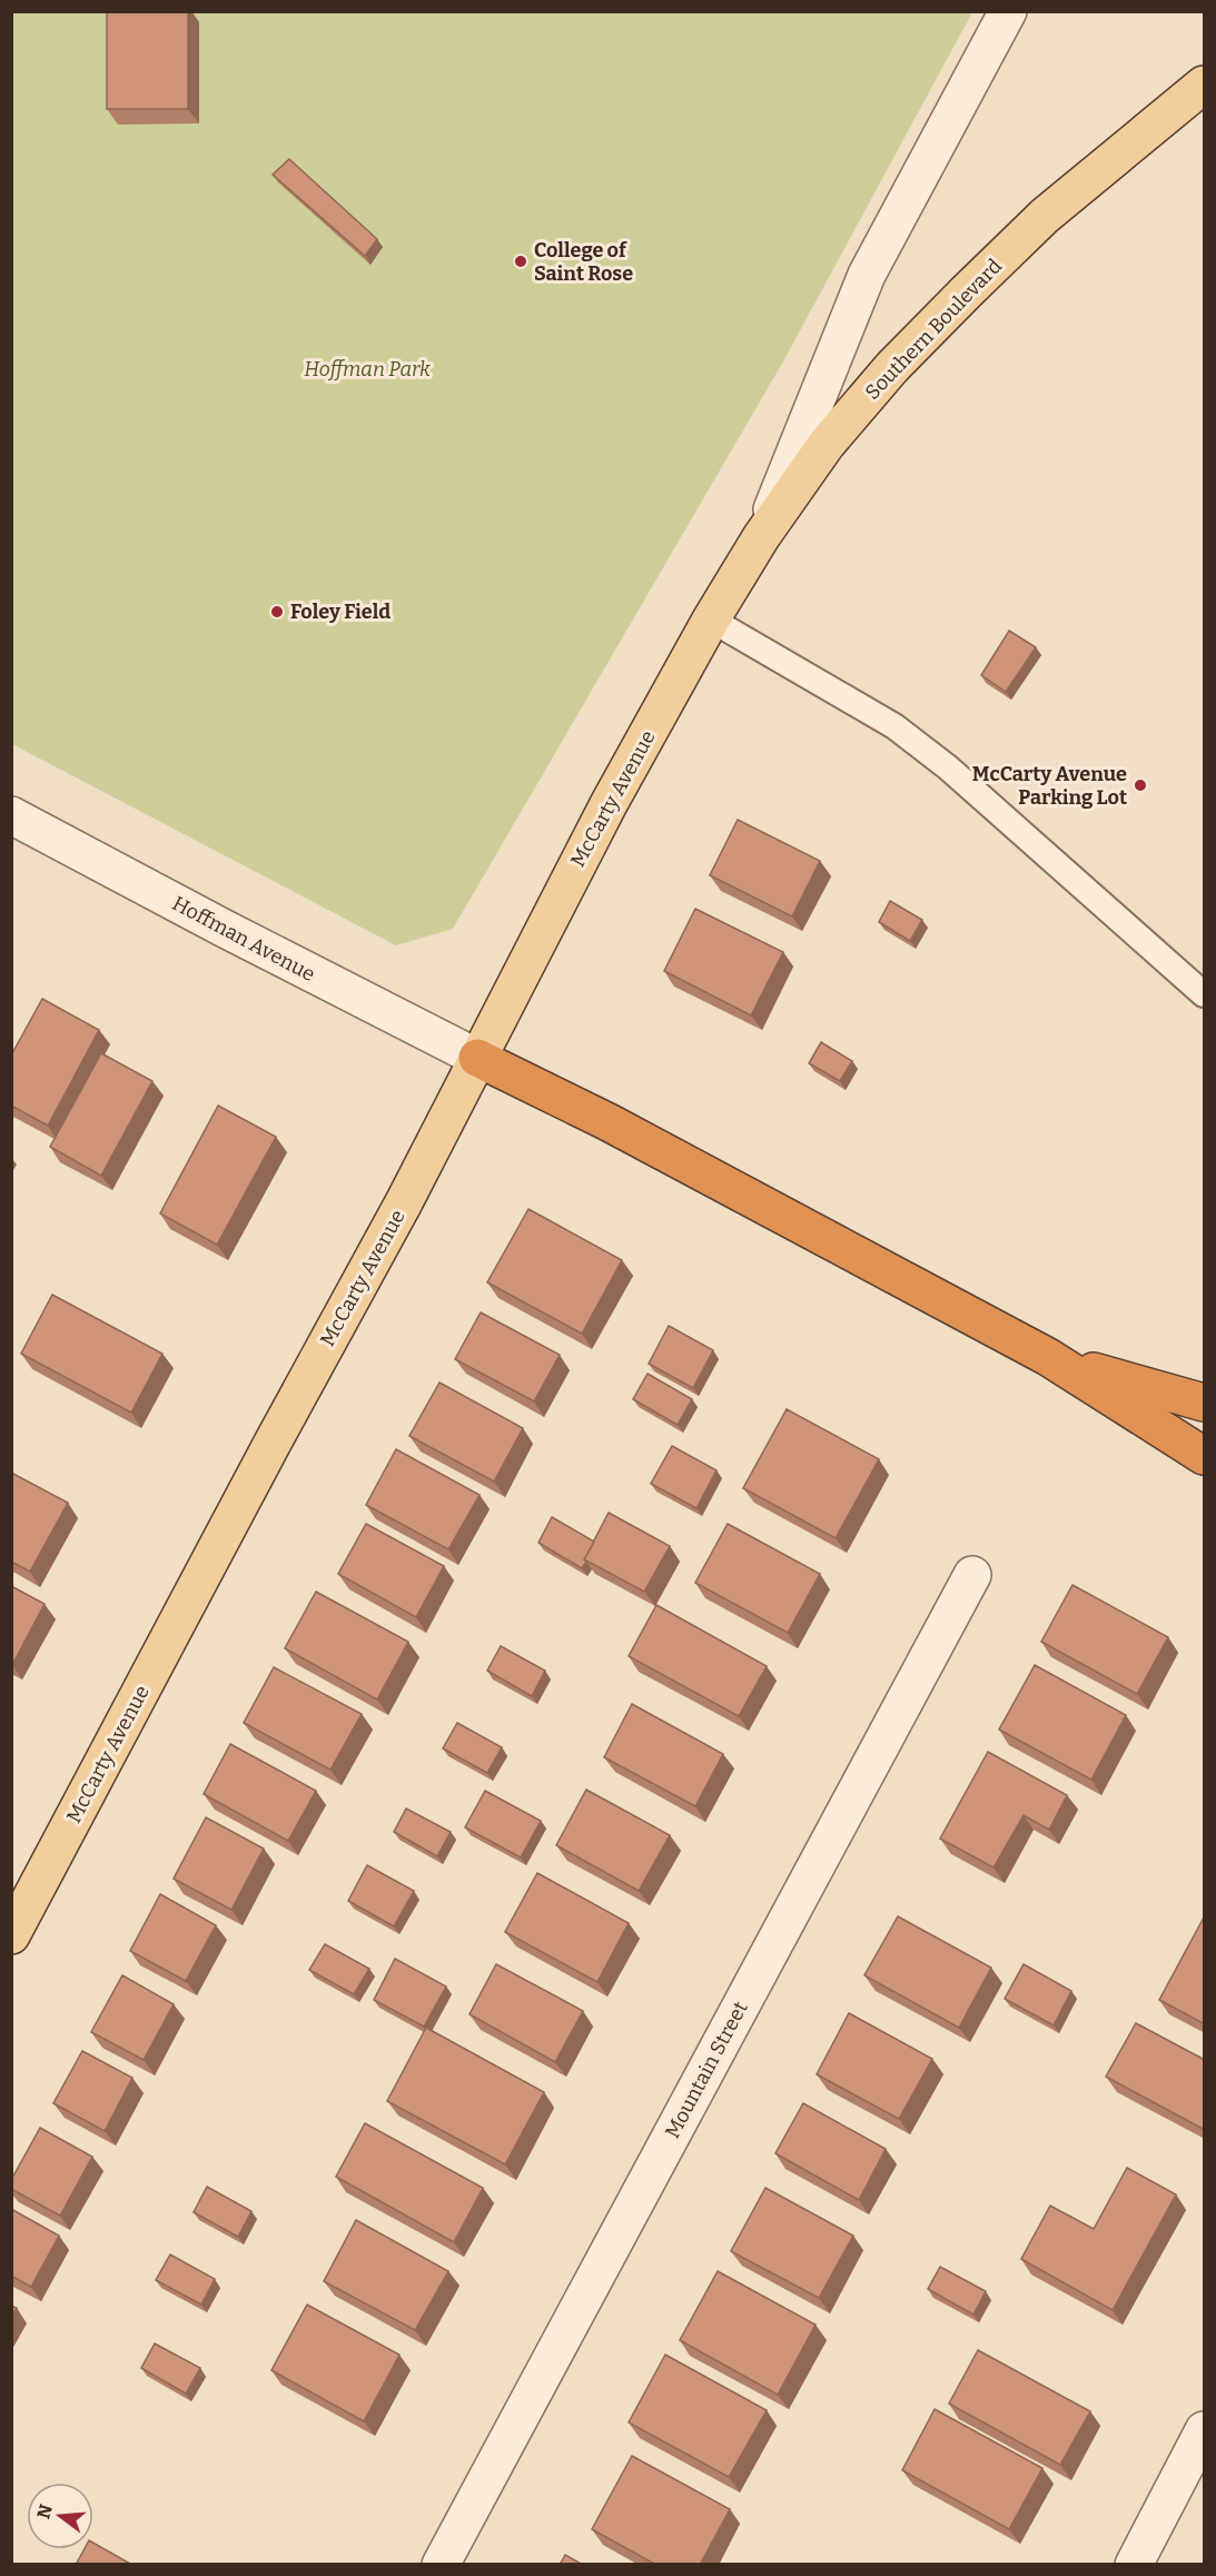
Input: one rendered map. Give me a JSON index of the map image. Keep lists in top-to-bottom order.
{
  "streets": {
    "main road": ["Southern Boulevard", "McCarty Avenue"],
    "street": ["Hoffman Avenue", "Mountain Street"]
  },
  "crossings": [
    ["Southern Boulevard", "McCarty Avenue"],
    ["McCarty Avenue", "Hoffman Avenue"]
  ],
  "parks": ["Hoffman Park"],
  "places": ["College of Saint Rose", "Foley Field", "McCarty Avenue Parking Lot"],
  "north": "left"
}
